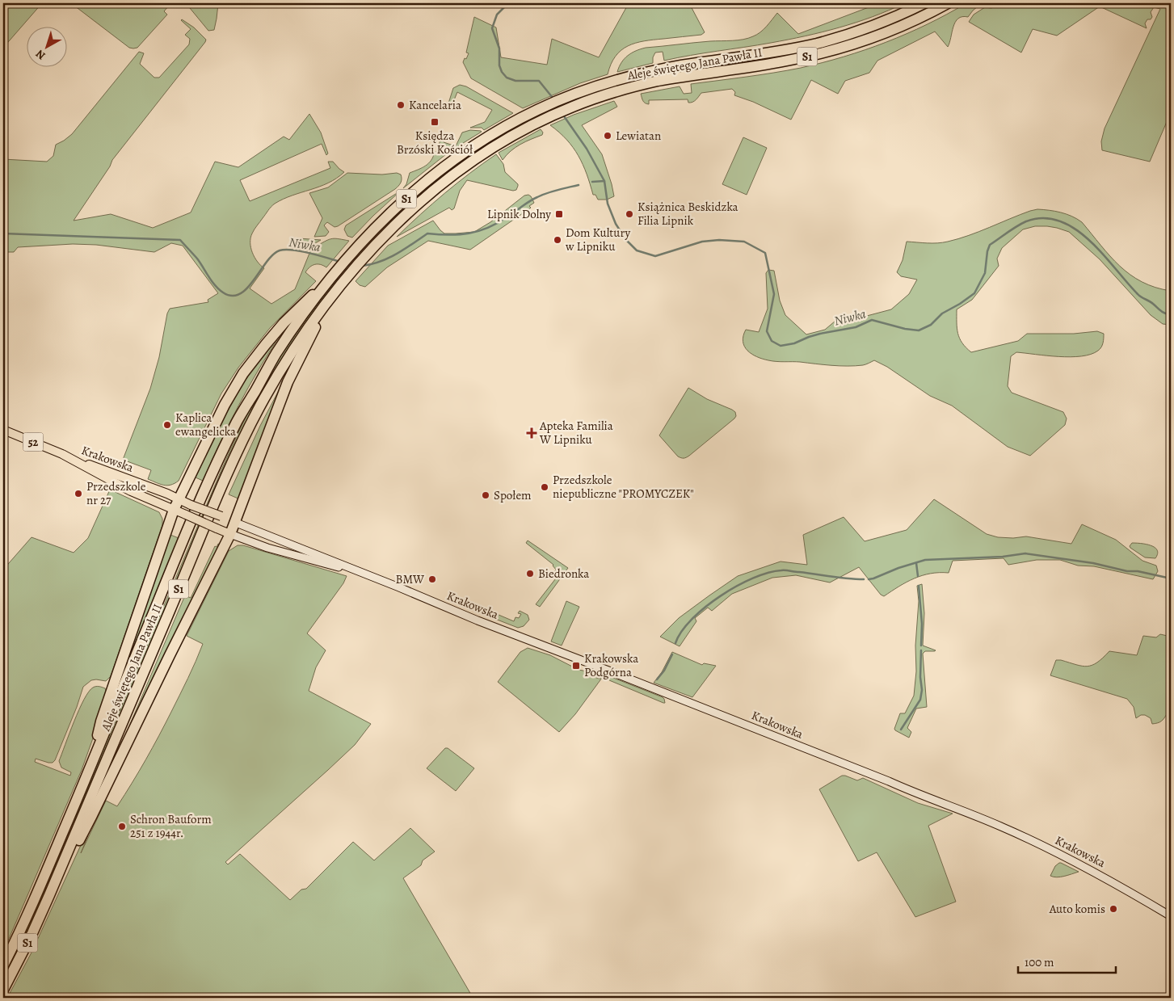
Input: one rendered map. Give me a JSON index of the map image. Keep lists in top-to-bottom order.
{
  "streets": {
    "highway": ["S1", "Aleje świętego Jana Pawła II"],
    "main road": ["52", "Krakowska"]
  },
  "water": ["Niwka"],
  "places": {
    "other": [
      "Kancelaria",
      "Lewiatan",
      "Książnica Beskidzka Filia Lipnik",
      "Dom Kultury w Lipniku",
      "Kaplica ewangelicka",
      "Przedszkole niepubliczne \"PROMYCZEK\"",
      "Przedszkole nr 27",
      "Społem",
      "Biedronka",
      "BMW",
      "Schron Bauform 251 z 1944r.",
      "Auto komis"
    ],
    "transit": ["Księdza Brzóski Kościół", "Lipnik Dolny", "Krakowska Podgórna"],
    "health": ["Apteka Familia W Lipniku"]
  },
  "scale_bar": "100 m",
  "north": "bottom left"
}
